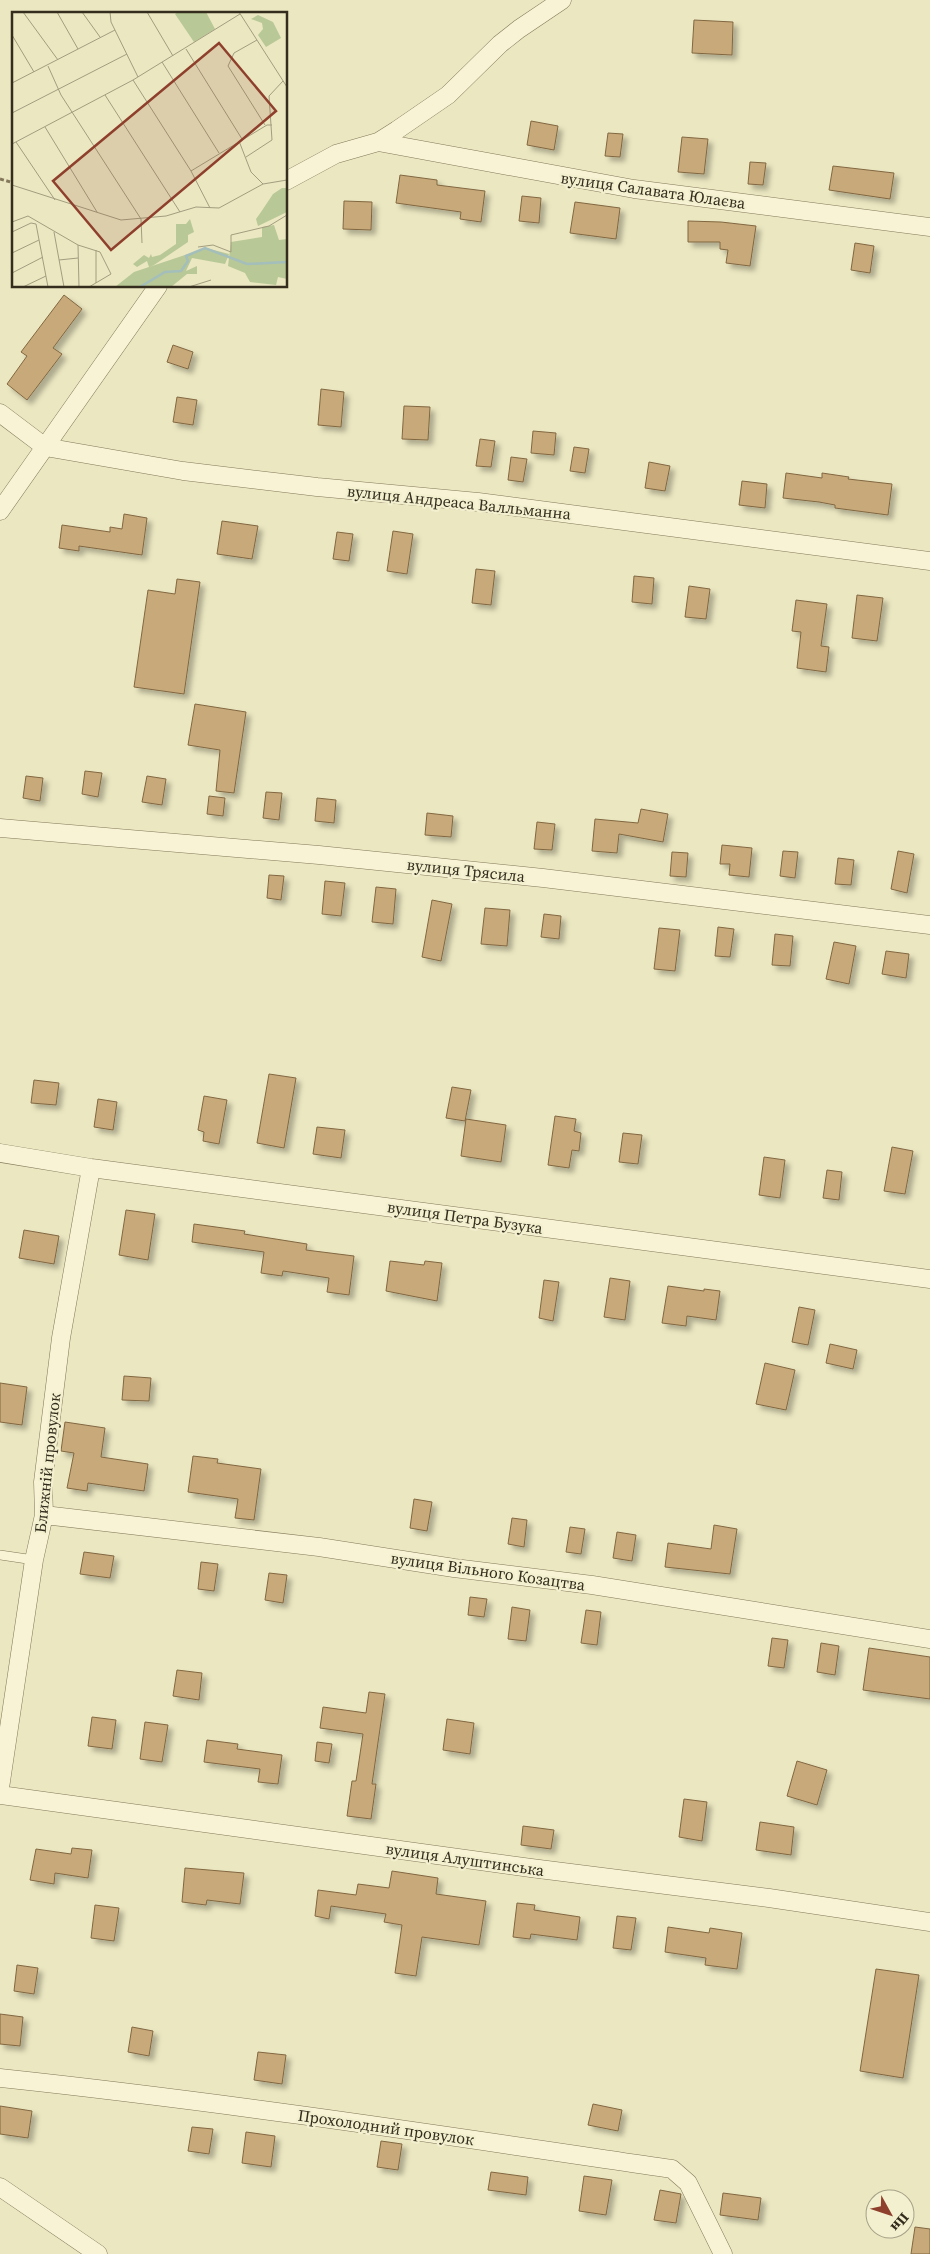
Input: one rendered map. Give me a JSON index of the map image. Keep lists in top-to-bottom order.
{
  "streets": {
    "street": [
      "вулиця Салавата Юлаєва",
      "вулиця Андреаса Валльманна",
      "вулиця Трясила",
      "вулиця Петра Бузука",
      "Ближній провулок",
      "вулиця Вільного Козацтва",
      "вулиця Алуштинська",
      "Прохолодний провулок"
    ]
  },
  "crossings": [
    ["вулиця Петра Бузука", "Ближній провулок"],
    ["Ближній провулок", "вулиця Вільного Козацтва"]
  ],
  "north": "bottom right"
}
